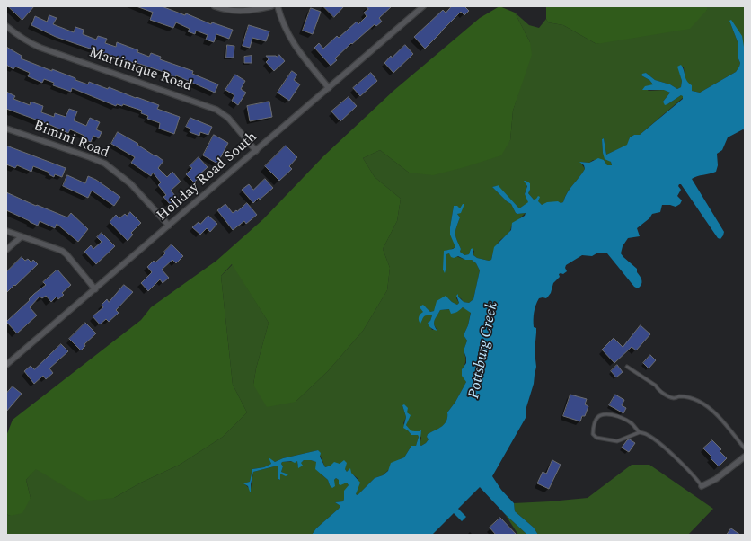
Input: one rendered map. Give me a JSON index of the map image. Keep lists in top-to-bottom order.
{
  "streets": {
    "street": ["Martinique Road", "Bimini Road", "Holiday Road South"]
  },
  "crossings": [
    ["Martinique Road", "Holiday Road South"],
    ["Bimini Road", "Holiday Road South"]
  ],
  "water": ["Pottsburg Creek"]
}
